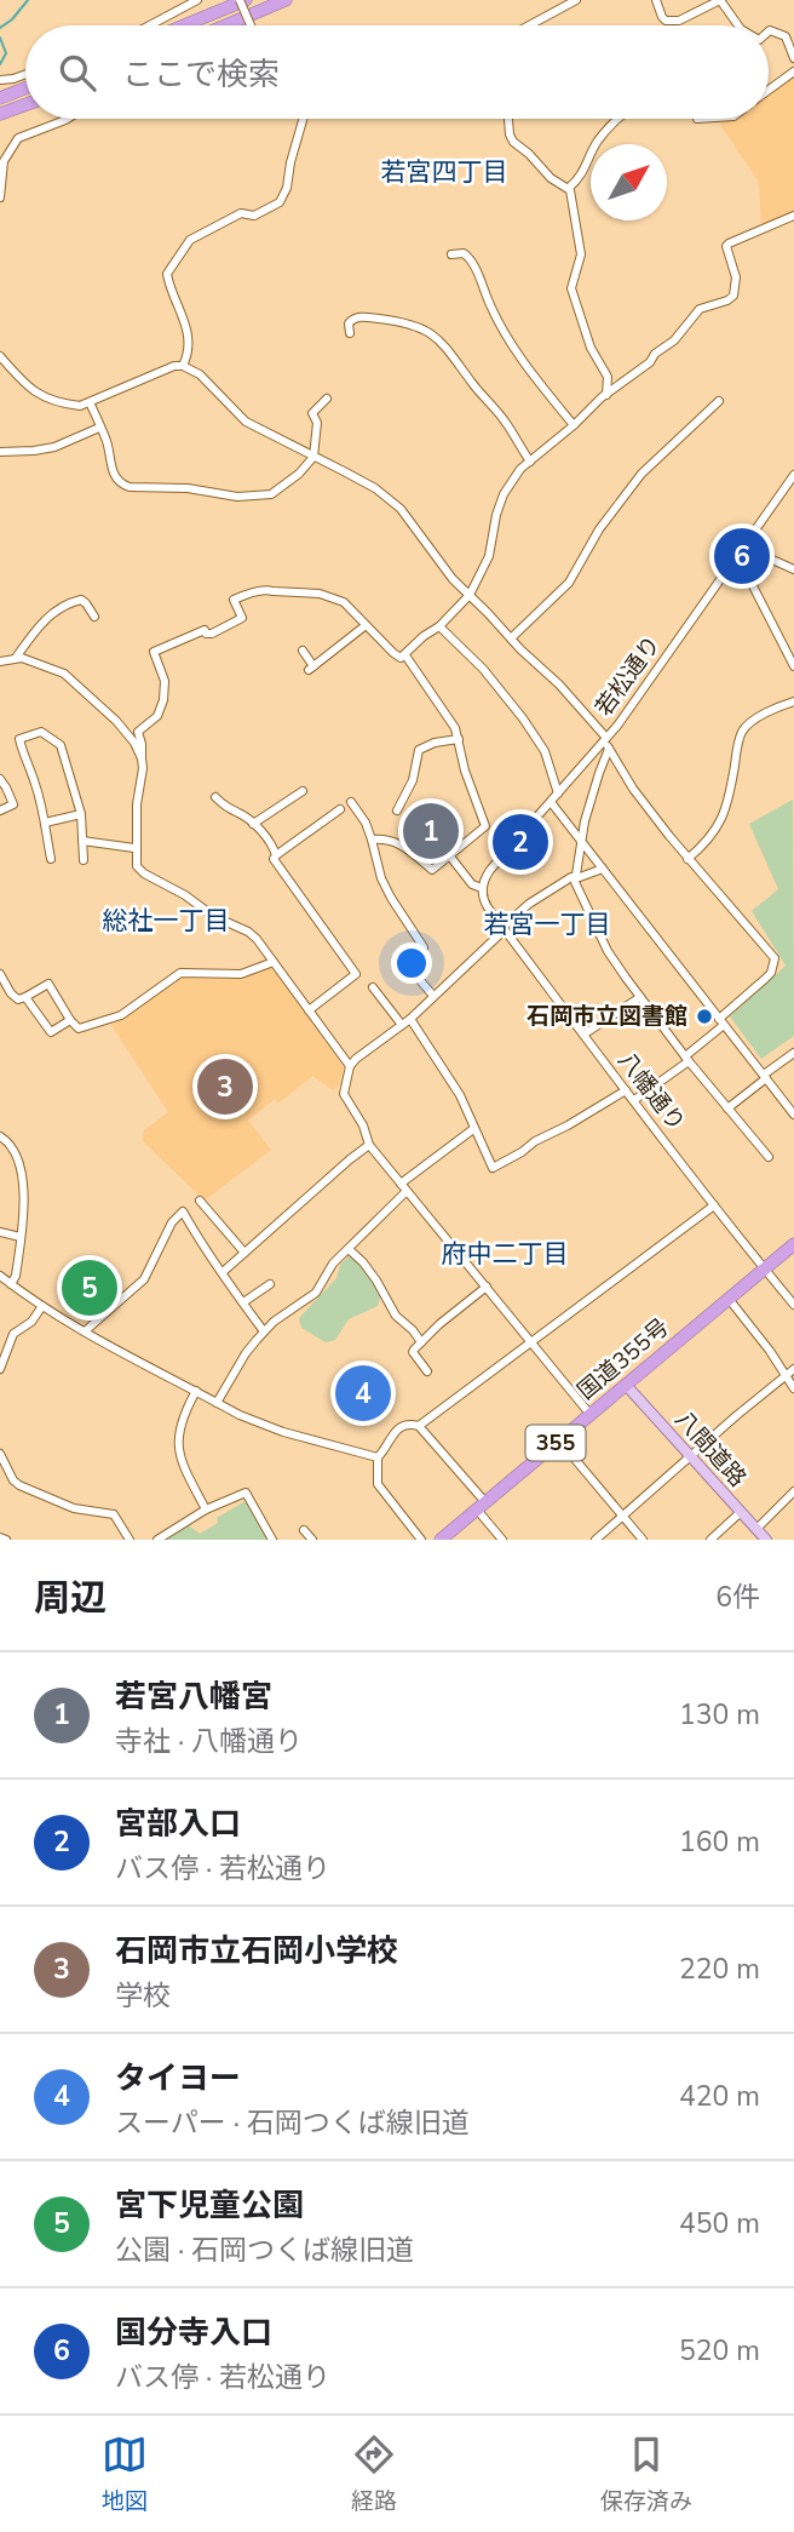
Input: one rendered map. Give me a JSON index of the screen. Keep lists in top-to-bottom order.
{
  "streets": {
    "highway": ["国道355号", "355"],
    "main road": ["八間道路"],
    "street": ["若松通り", "八幡通り"]
  },
  "crossings": [
    ["若松通り", "八幡通り"],
    ["八幡通り", "国道355号"],
    ["国道355号", "八間道路"]
  ],
  "districts": [
    "若宮四丁目",
    "総社一丁目",
    "若宮一丁目",
    "府中二丁目"
  ],
  "places": ["石岡市立図書館"],
  "north": "top right",
  "page": {
    "search": "ここで検索",
    "pins": [
      "6",
      "1",
      "2",
      "3",
      "5",
      "4"
    ],
    "heading": ["周辺", "6件"],
    "list": [
      {
        "mark": "1",
        "name": "若宮八幡宮",
        "note": "寺社 · 八幡通り",
        "value": "130 m"
      },
      {
        "mark": "2",
        "name": "宮部入口",
        "note": "バス停 · 若松通り",
        "value": "160 m"
      },
      {
        "mark": "3",
        "name": "石岡市立石岡小学校",
        "note": "学校",
        "value": "220 m"
      },
      {
        "mark": "4",
        "name": "タイヨー",
        "note": "スーパー · 石岡つくば線旧道",
        "value": "420 m"
      },
      {
        "mark": "5",
        "name": "宮下児童公園",
        "note": "公園 · 石岡つくば線旧道",
        "value": "450 m"
      },
      {
        "mark": "6",
        "name": "国分寺入口",
        "note": "バス停 · 若松通り",
        "value": "520 m"
      }
    ],
    "nav": ["地図", "経路", "保存済み"]
  }
}
